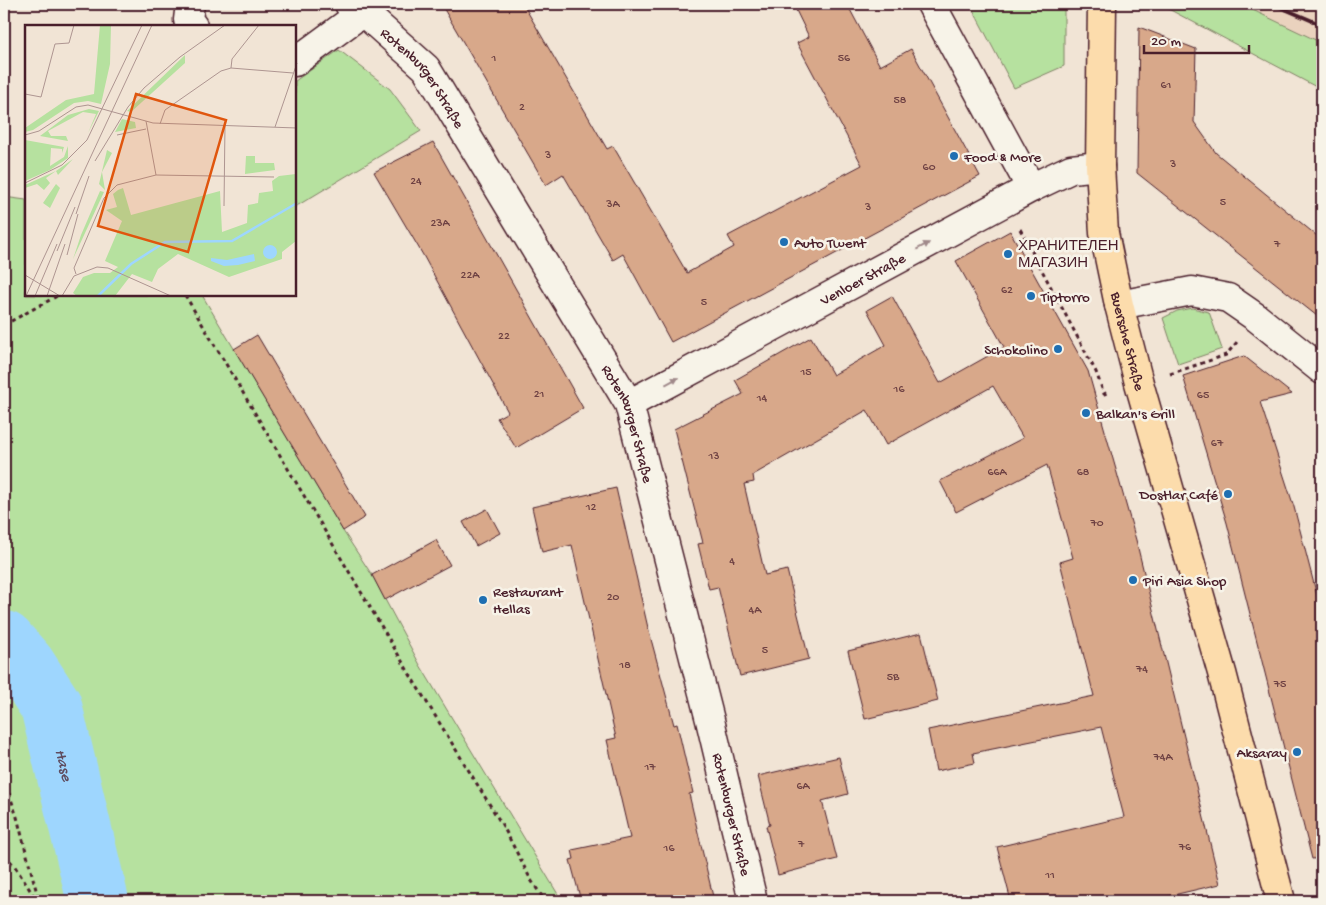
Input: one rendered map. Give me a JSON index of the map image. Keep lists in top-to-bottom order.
{
  "streets": {
    "main road": ["Buersche Straße"],
    "street": ["Rotenburger Straße", "Venloer Straße"]
  },
  "crossings": [
    ["Rotenburger Straße", "Venloer Straße"],
    ["Venloer Straße", "Buersche Straße"]
  ],
  "one_way": ["Venloer Straße"],
  "water": ["Hase"],
  "places": [
    "Food & More",
    "Auto Twent",
    "ХРАНИТЕЛЕН МАГАЗИН",
    "Tiptorro",
    "Schokolino",
    "Balkan's Grill",
    "Dostlar Café",
    "Piri Asia Shop",
    "Restaurant Hellas",
    "Aksaray"
  ],
  "house_numbers": [
    "1",
    "56",
    "61",
    "58",
    "2",
    "3",
    "3",
    "60",
    "24",
    "5",
    "3A",
    "3",
    "23A",
    "7",
    "22A",
    "62",
    "5",
    "22",
    "15",
    "16",
    "21",
    "65",
    "14",
    "67",
    "13",
    "66A",
    "68",
    "12",
    "70",
    "4",
    "20",
    "4A",
    "5",
    "18",
    "74",
    "5B",
    "75",
    "74A",
    "17",
    "6A",
    "7",
    "76",
    "16",
    "11"
  ],
  "scale_bar": "20 m"
}
